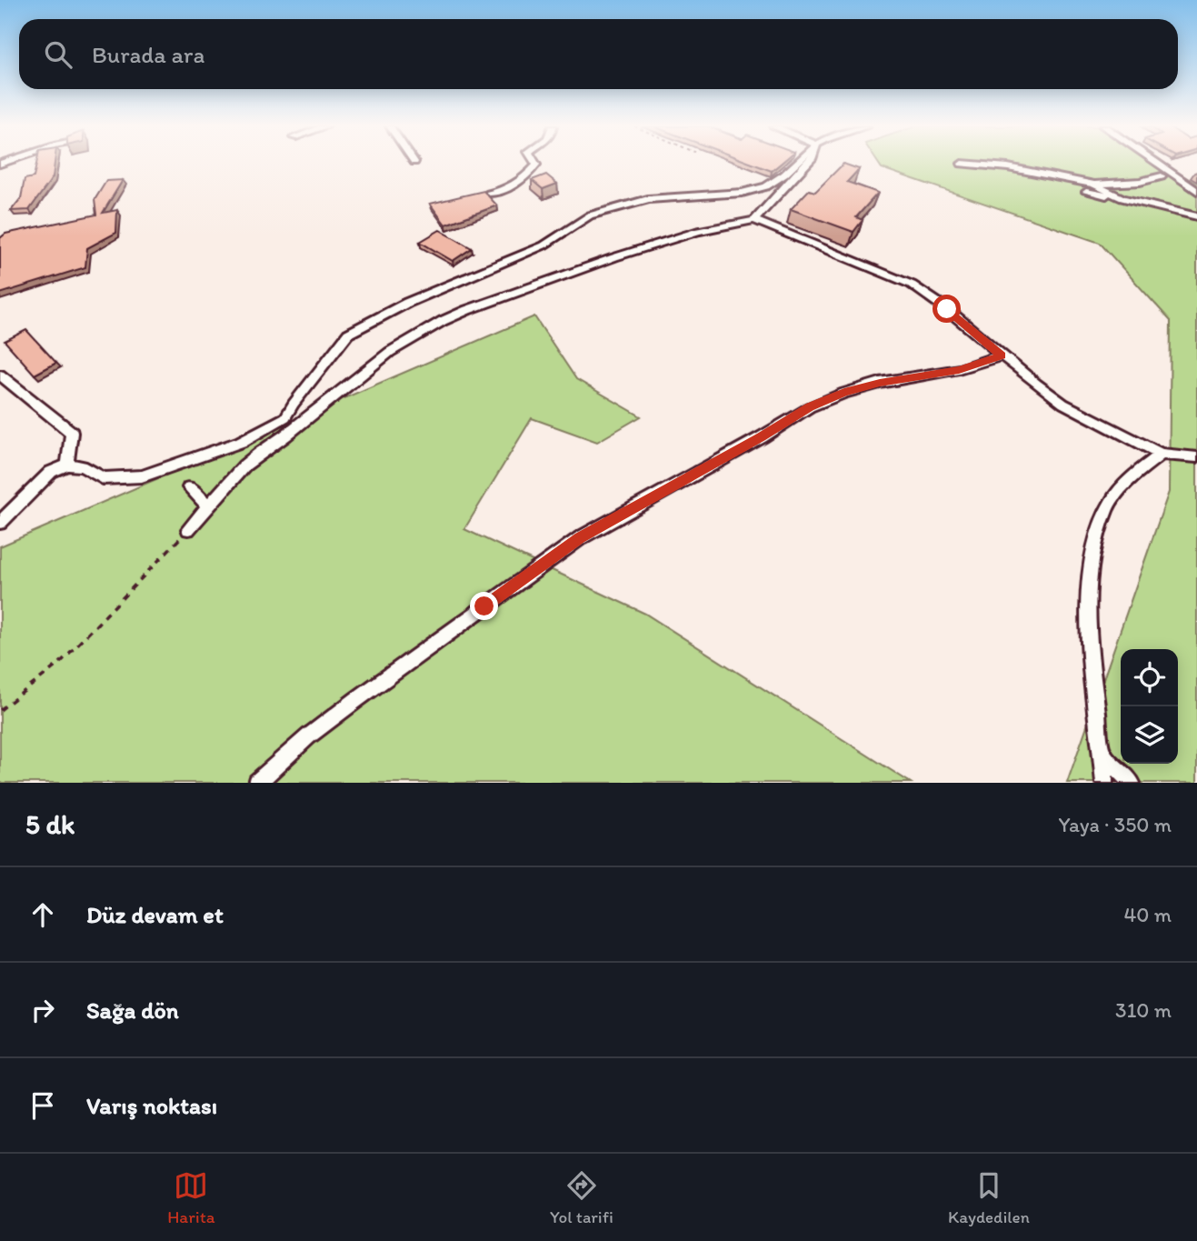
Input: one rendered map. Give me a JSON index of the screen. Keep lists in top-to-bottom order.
{
  "page": {
    "search": "Burada ara",
    "heading": ["5 dk", "Yaya · 350 m"],
    "list": [
      ["Düz devam et", "40 m"],
      ["Sağa dön", "310 m"],
      "Varış noktası"
    ],
    "nav": ["Harita", "Yol tarifi", "Kaydedilen"]
  }
}
